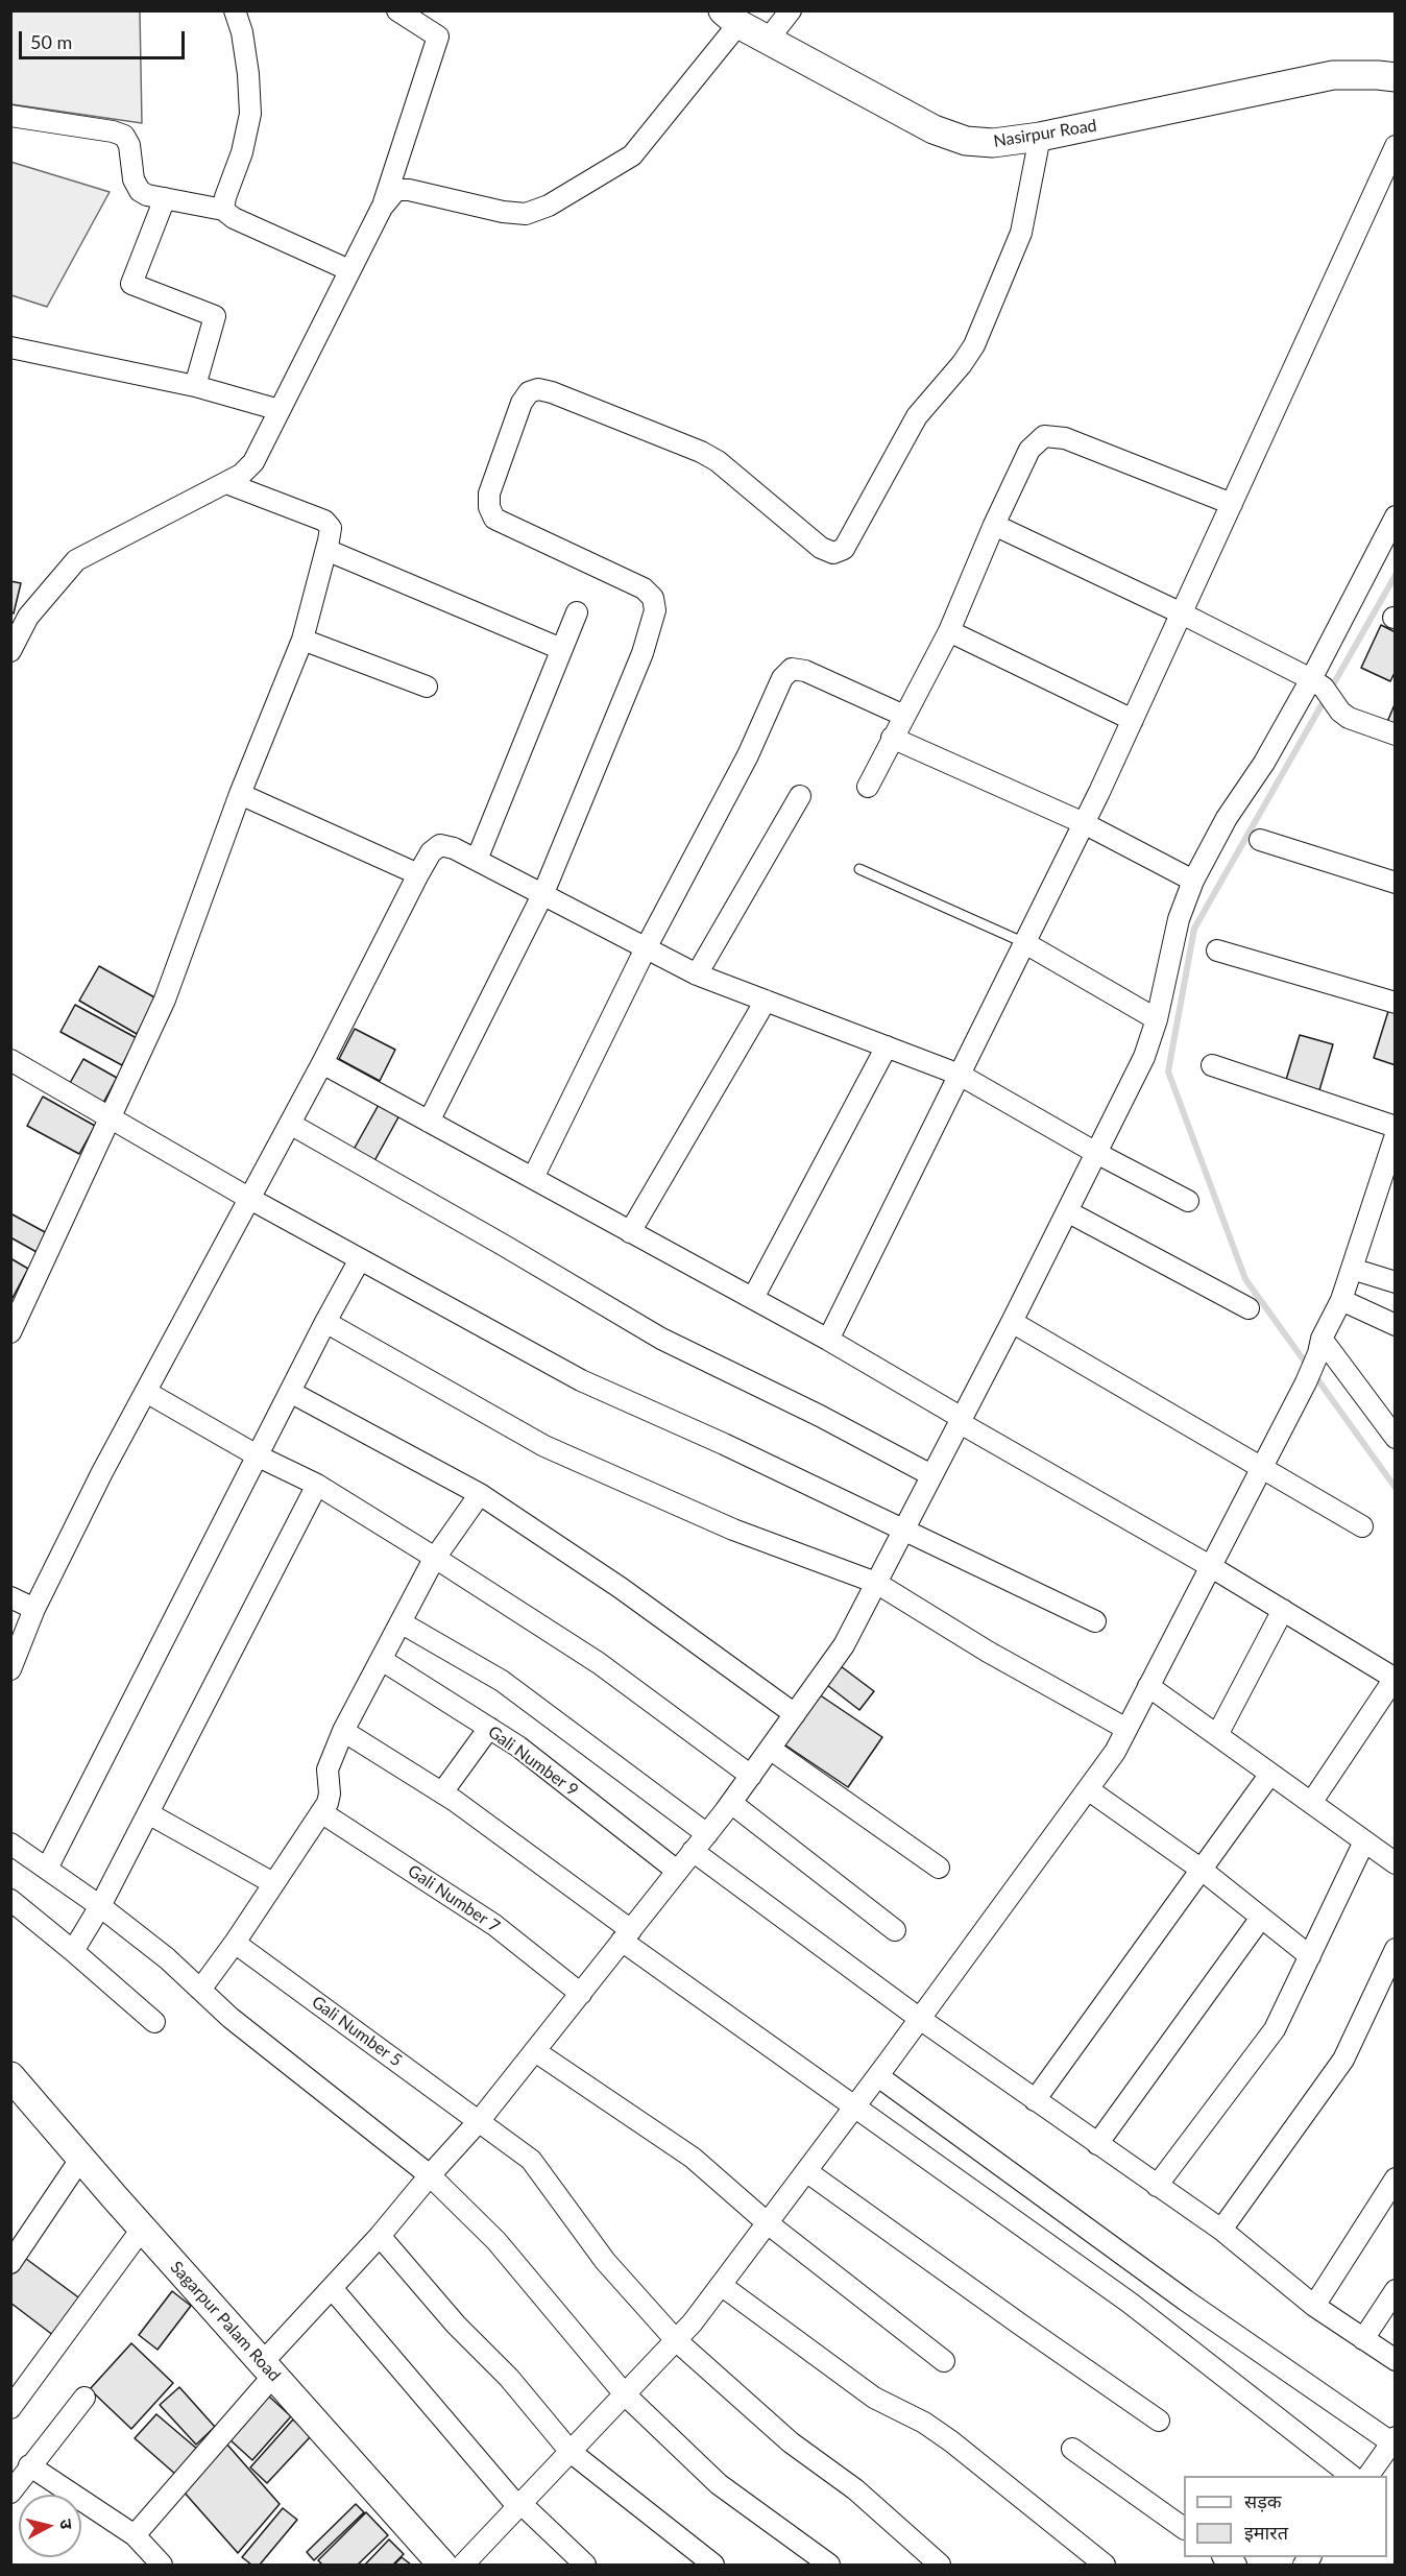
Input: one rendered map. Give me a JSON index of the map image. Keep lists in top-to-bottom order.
{
  "streets": {
    "street": [
      "Nasirpur Road",
      "Gali Number 9",
      "Gali Number 7",
      "Gali Number 5",
      "Sagarpur Palam Road"
    ]
  },
  "legend": ["सड़क", "इमारत"],
  "scale_bar": "50 m",
  "north": "right"
}
